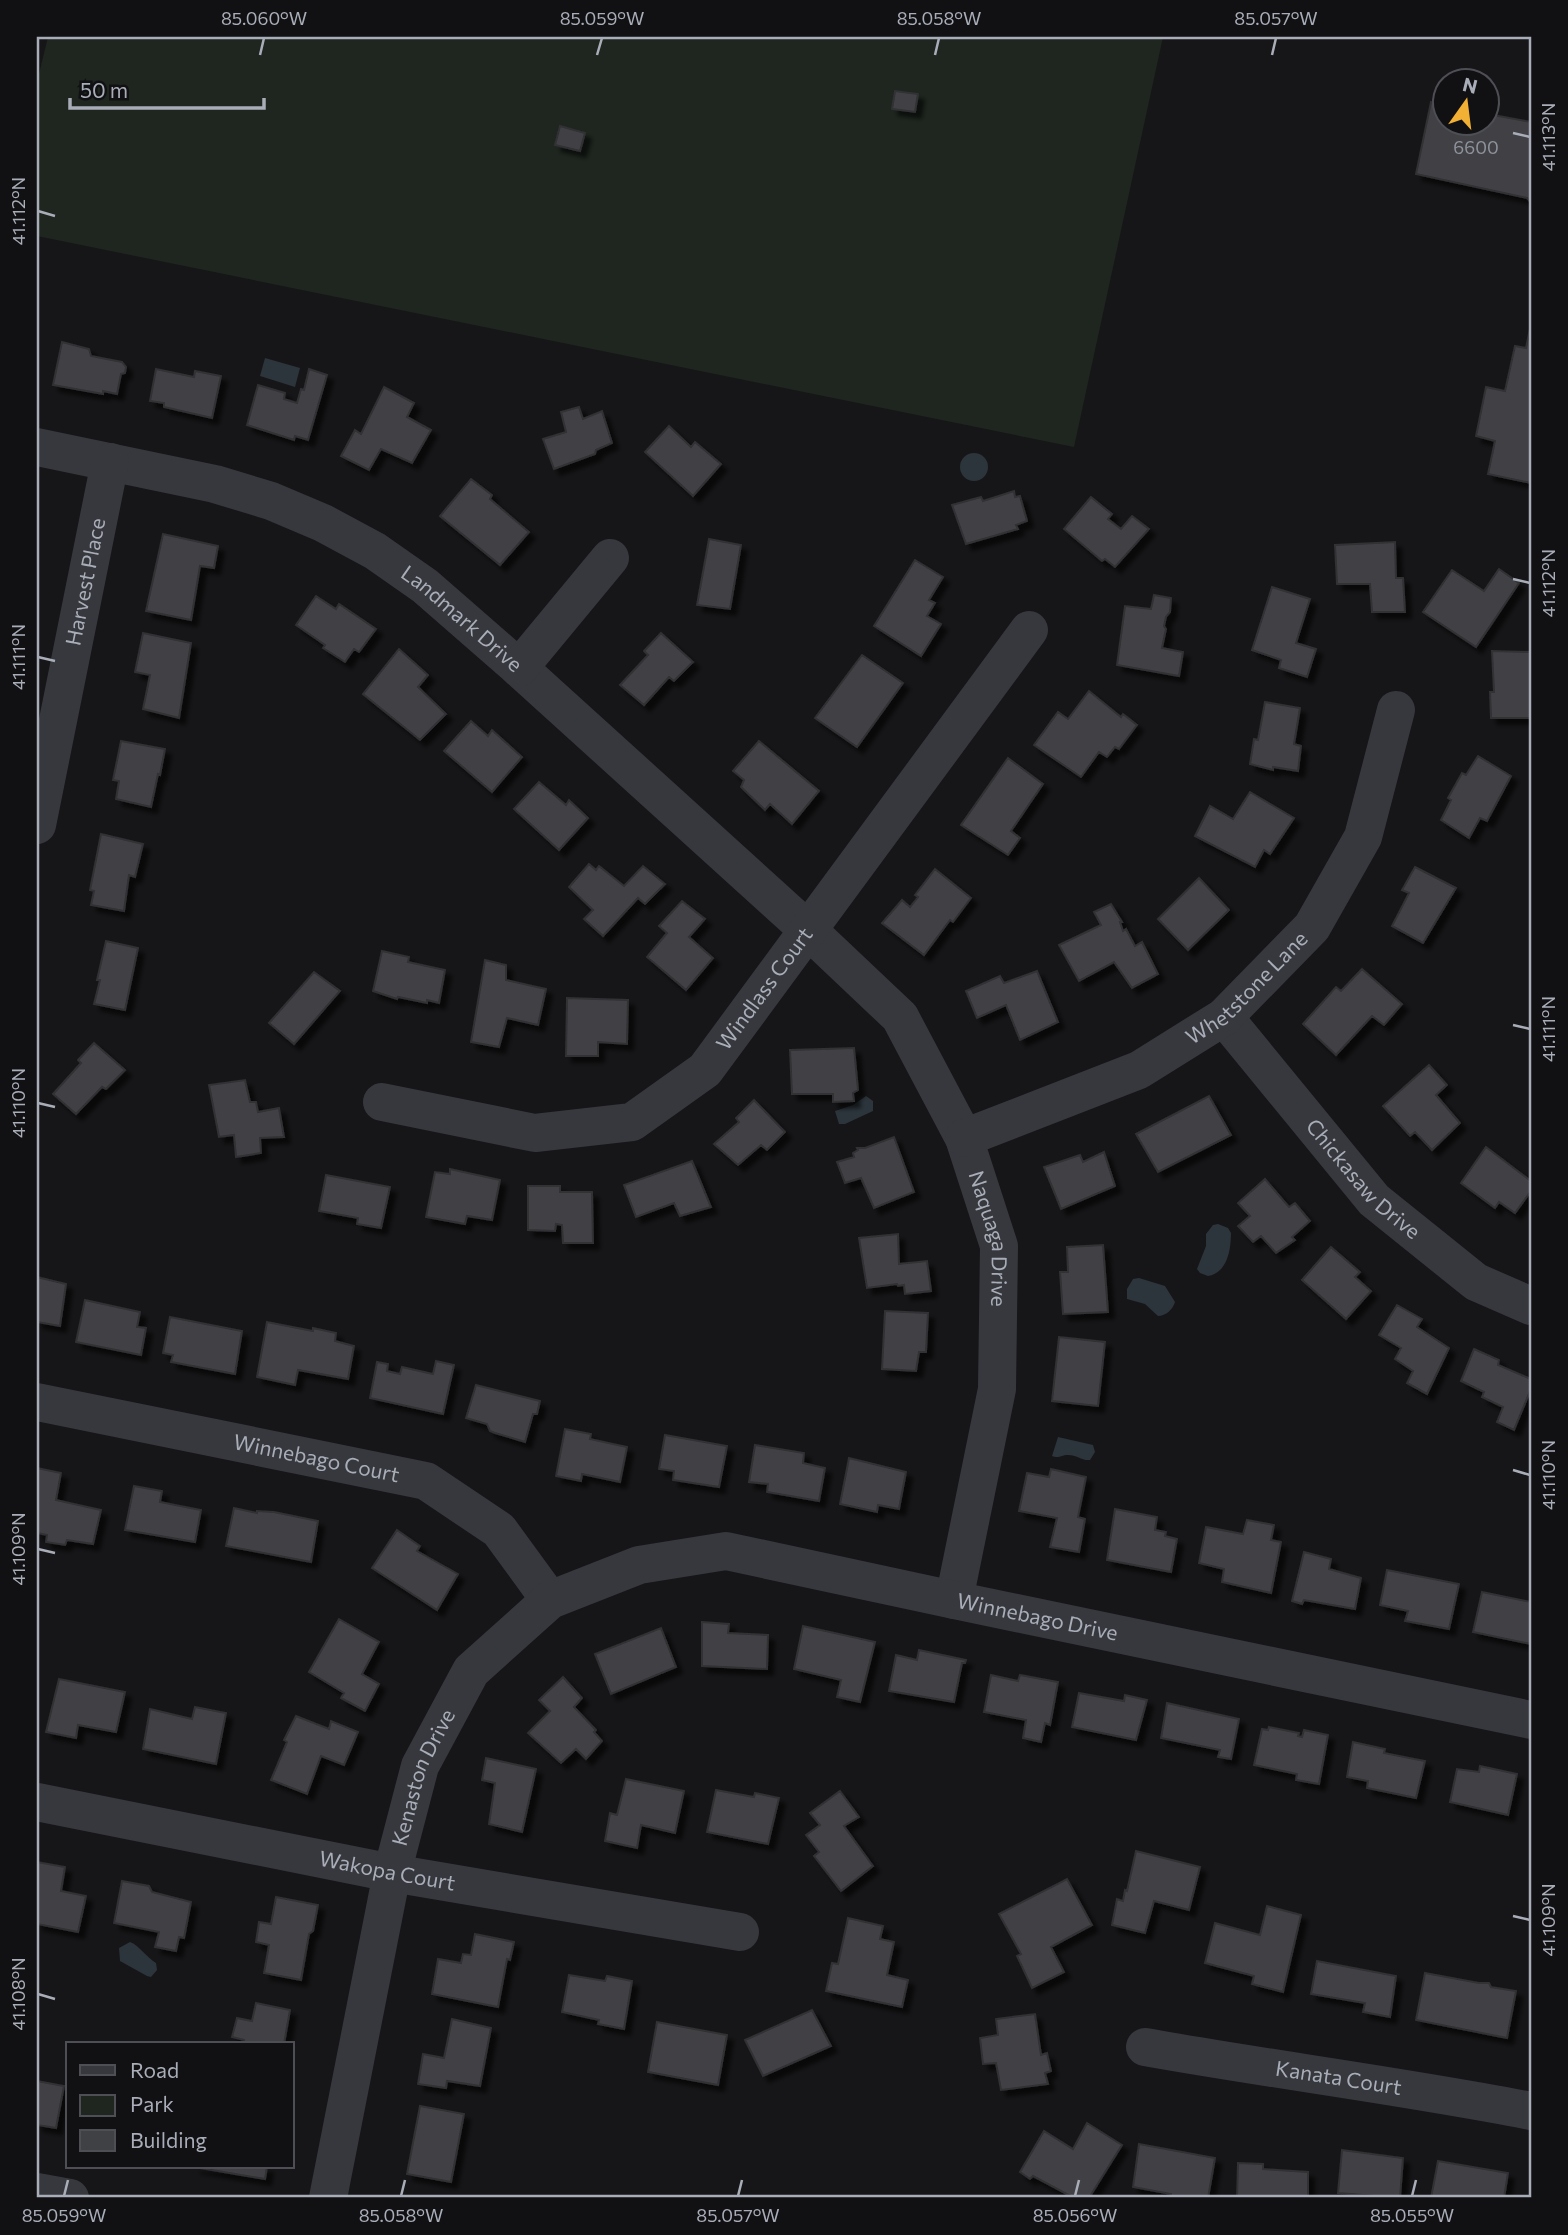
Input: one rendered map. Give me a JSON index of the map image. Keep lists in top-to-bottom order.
{
  "streets": {
    "street": [
      "Harvest Place",
      "Landmark Drive",
      "Whetstone Lane",
      "Windlass Court",
      "Chickasaw Drive",
      "Naquaga Drive",
      "Winnebago Court",
      "Winnebago Drive",
      "Kenaston Drive",
      "Wakopa Court",
      "Kanata Court"
    ]
  },
  "crossings": [
    ["Harvest Place", "Landmark Drive"],
    ["Landmark Drive", "Windlass Court"],
    ["Landmark Drive", "Naquaga Drive"],
    ["Whetstone Lane", "Chickasaw Drive"],
    ["Whetstone Lane", "Naquaga Drive"],
    ["Windlass Court", "Naquaga Drive"],
    ["Naquaga Drive", "Winnebago Drive"],
    ["Winnebago Court", "Winnebago Drive"],
    ["Winnebago Court", "Kenaston Drive"],
    ["Winnebago Drive", "Kenaston Drive"],
    ["Kenaston Drive", "Wakopa Court"]
  ],
  "house_numbers": ["6600"],
  "legend": ["Road", "Park", "Building"],
  "scale_bar": "50 m",
  "north": "top",
  "coordinates": [
    "85.060°W",
    "85.059°W",
    "85.058°W",
    "85.057°W",
    "41.113°N",
    "41.112°N",
    "41.111°N",
    "41.110°N",
    "41.109°N",
    "41.108°N",
    "85.056°W",
    "85.055°W"
  ]
}
